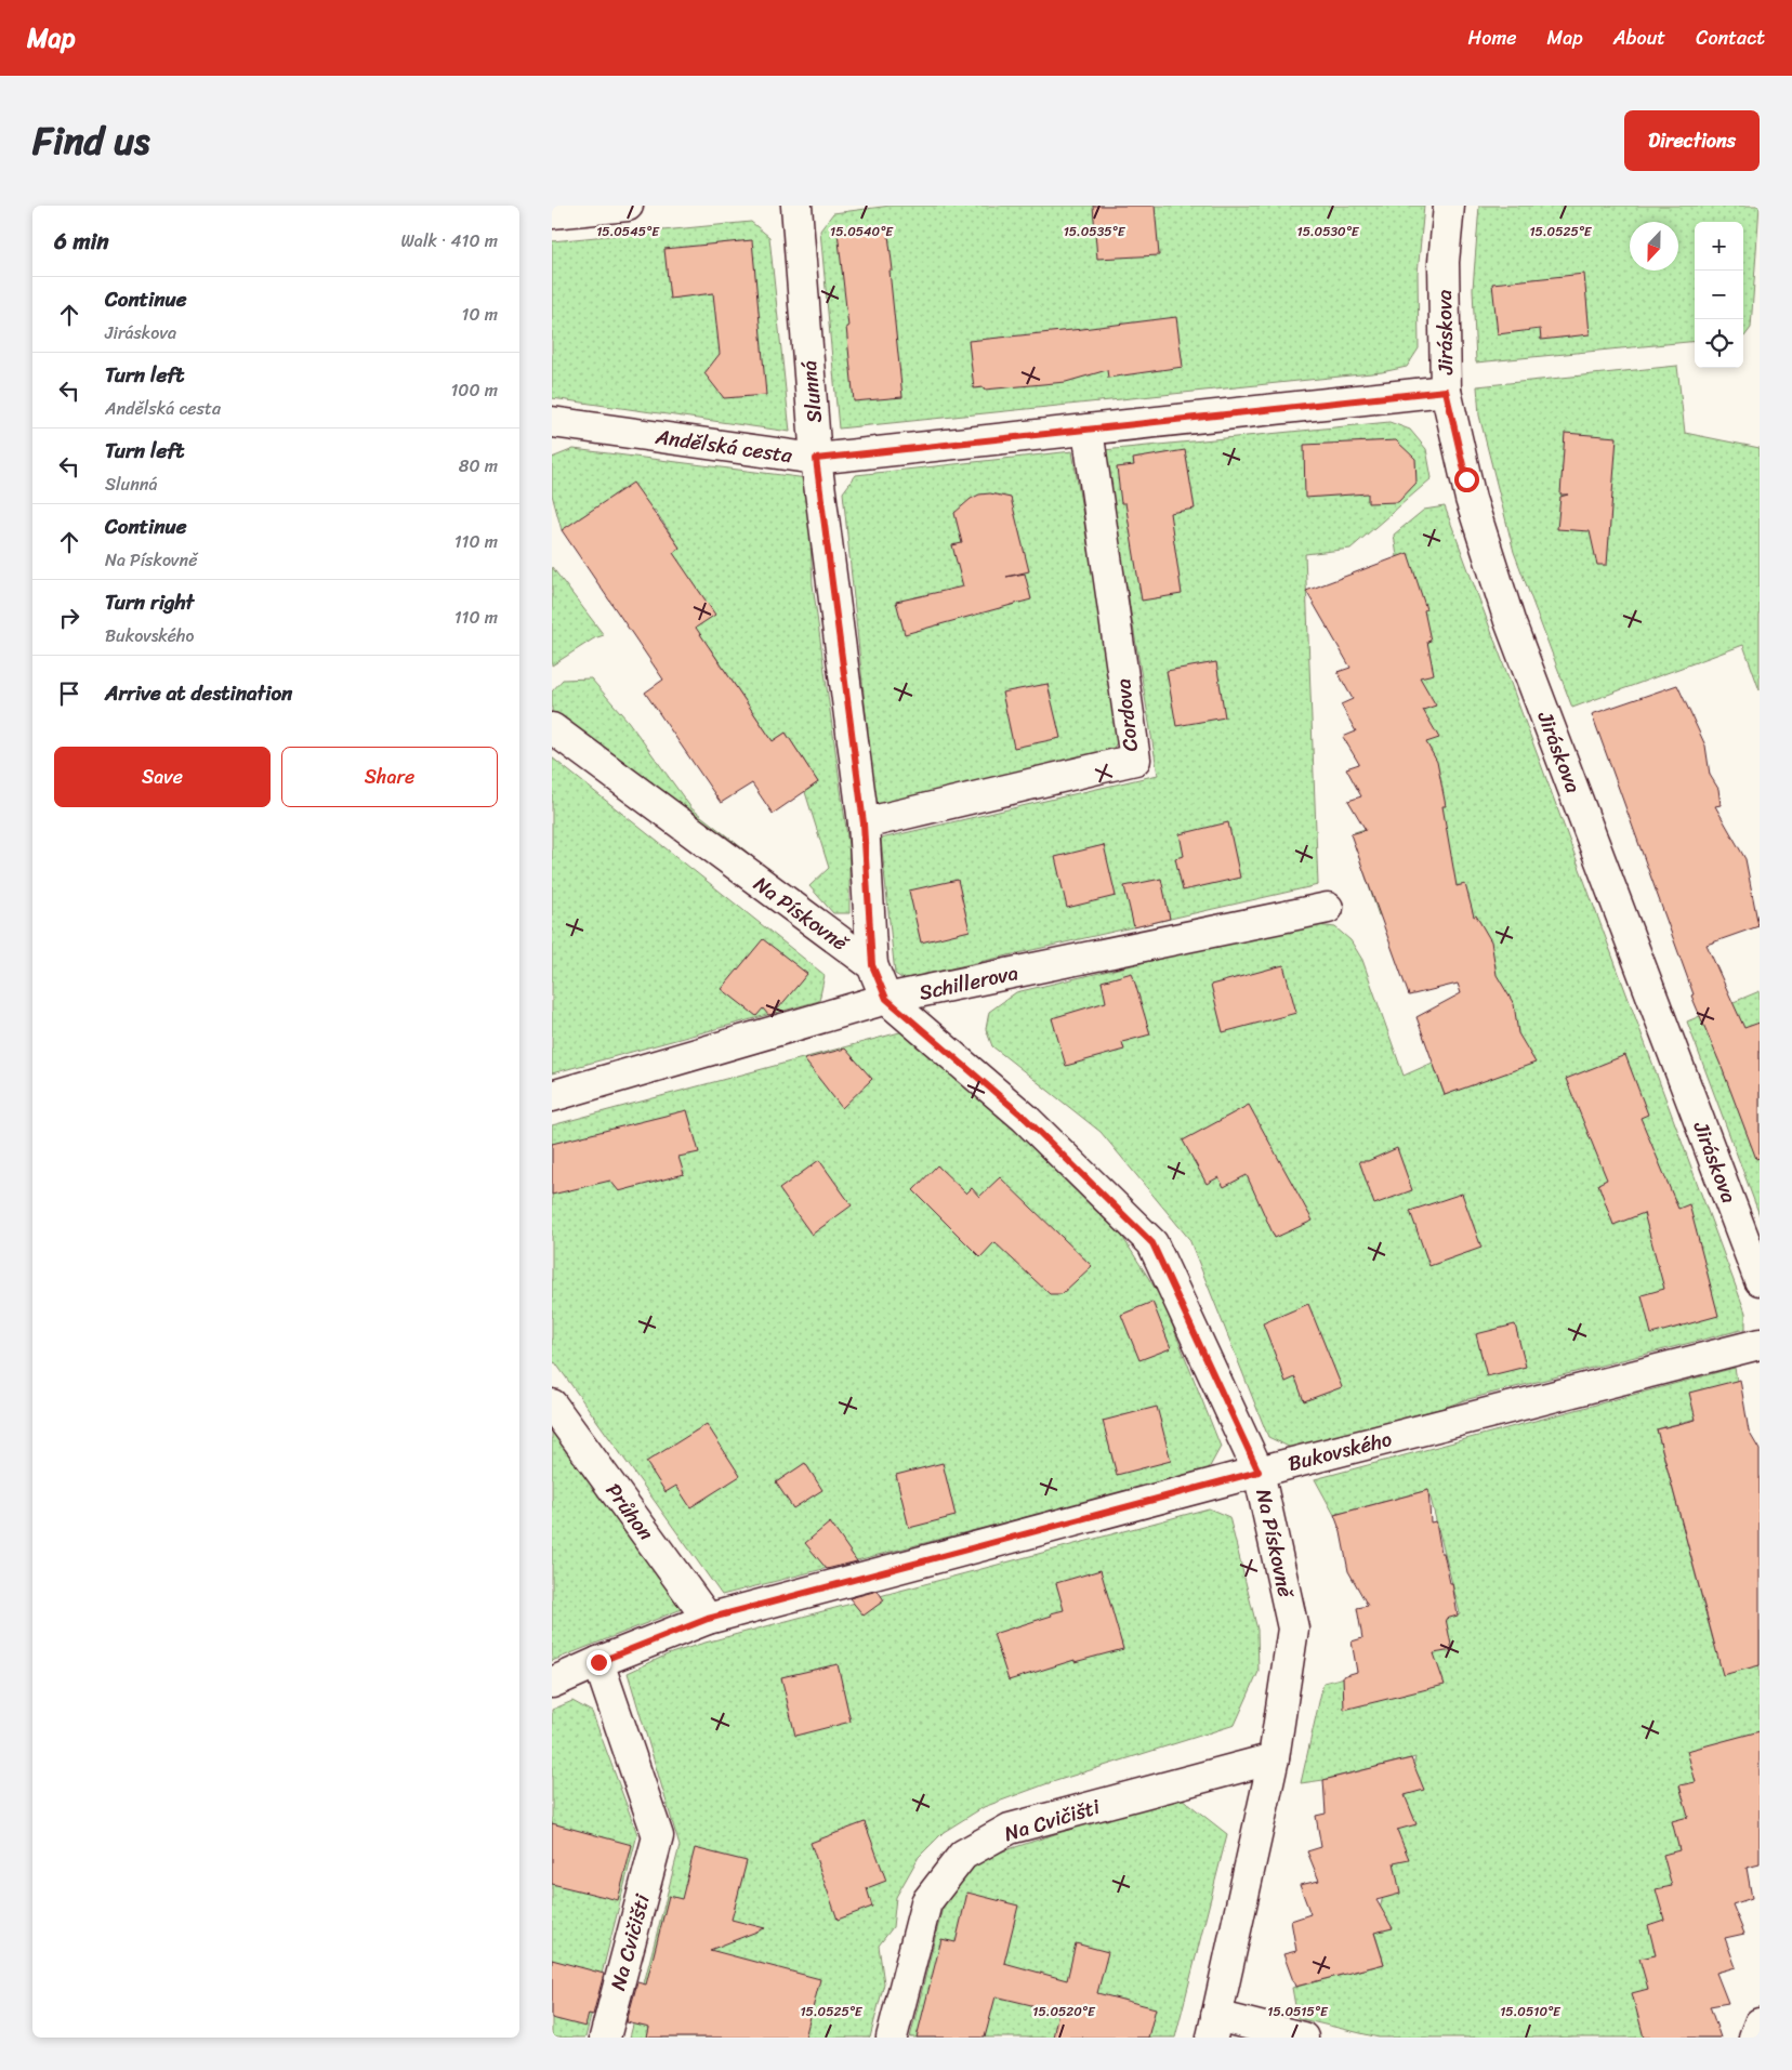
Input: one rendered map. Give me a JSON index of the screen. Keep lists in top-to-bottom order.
{
  "streets": {
    "street": [
      "Jiráskova",
      "Slunná",
      "Andělská cesta",
      "Cordova",
      "Na Pískovně",
      "Schillerova",
      "Bukovského",
      "Průhon",
      "Na Cvičišti"
    ]
  },
  "crossings": [
    ["Jiráskova", "Andělská cesta"],
    ["Slunná", "Andělská cesta"],
    ["Slunná", "Cordova"],
    ["Slunná", "Na Pískovně"],
    ["Andělská cesta", "Cordova"],
    ["Na Pískovně", "Schillerova"],
    ["Na Pískovně", "Bukovského"],
    ["Na Pískovně", "Na Cvičišti"],
    ["Bukovského", "Průhon"],
    ["Bukovského", "Na Cvičišti"]
  ],
  "north": "bottom",
  "page": {
    "header": "Map",
    "nav": [
      "Home",
      "Map",
      "About",
      "Contact"
    ],
    "title": "Find us",
    "buttons": [
      "Directions",
      ["Save", "Share"]
    ],
    "heading": ["6 min", "Walk · 410 m"],
    "map_buttons": ["+", "−"],
    "list": [
      ["Continue", "Jiráskova", "10 m"],
      ["Turn left", "Andělská cesta", "100 m"],
      ["Turn left", "Slunná", "80 m"],
      ["Continue", "Na Pískovně", "110 m"],
      ["Turn right", "Bukovského", "110 m"],
      "Arrive at destination"
    ]
  },
  "coordinates": [
    "15.0545°E",
    "15.0540°E",
    "15.0535°E",
    "15.0530°E",
    "15.0525°E",
    "15.0520°E",
    "15.0515°E",
    "15.0510°E"
  ]
}
